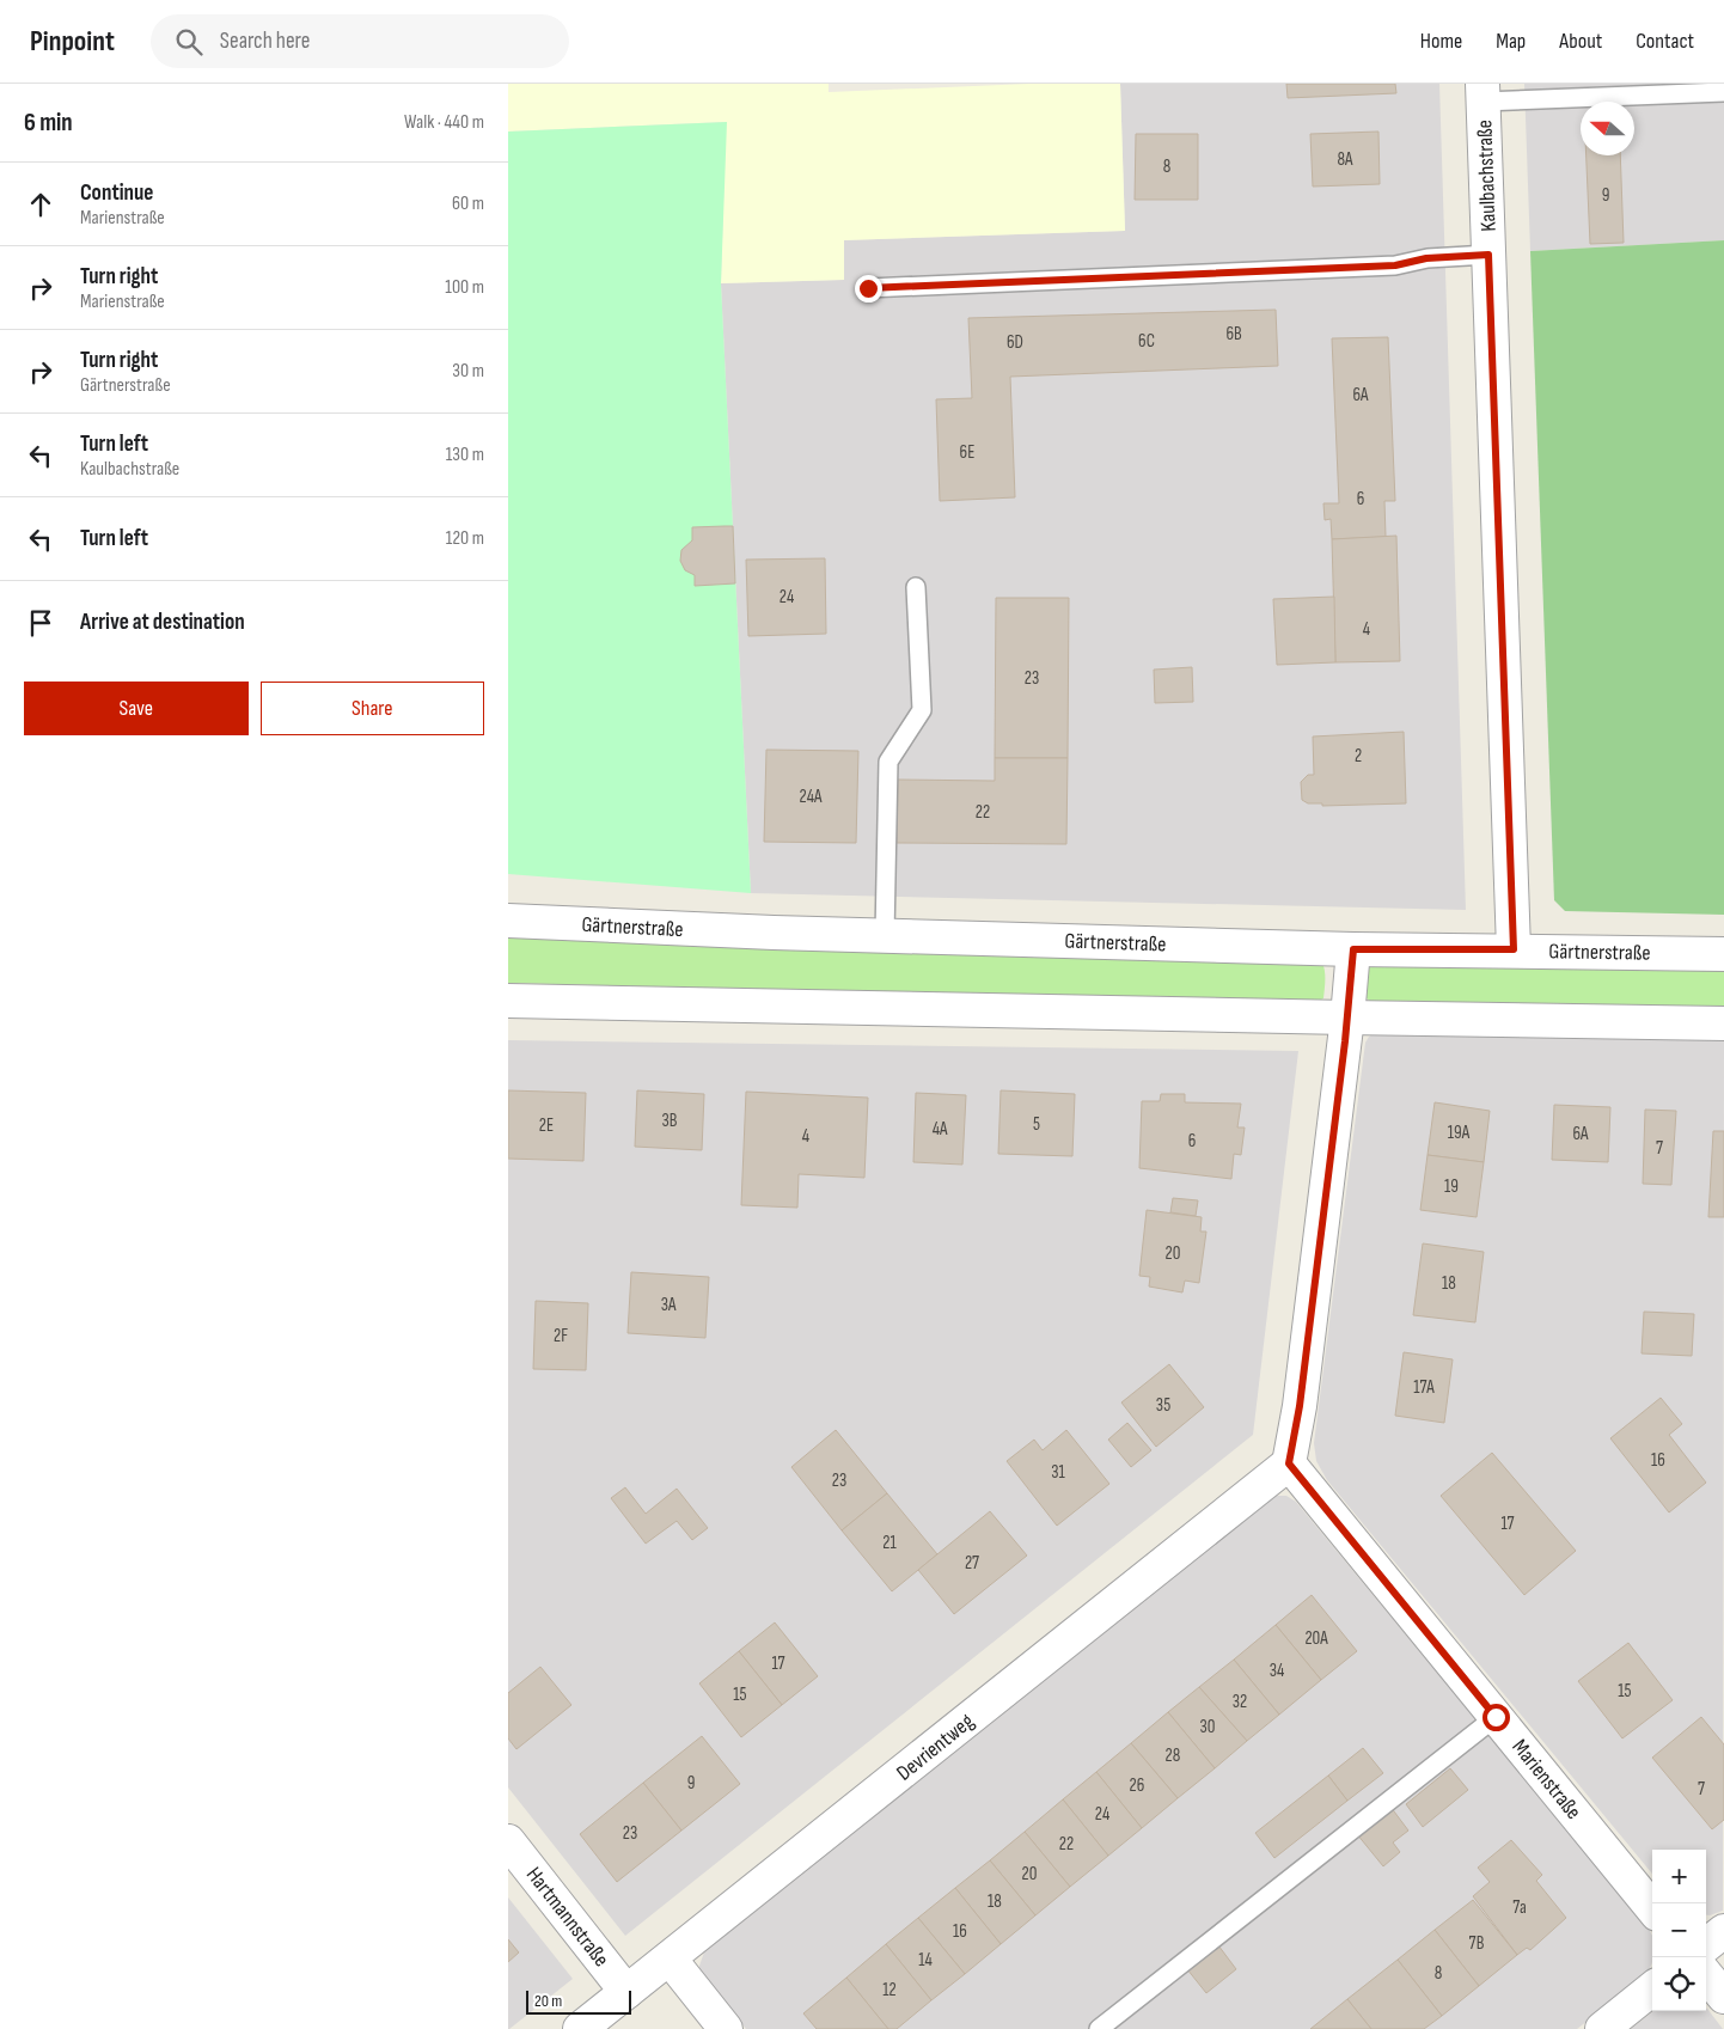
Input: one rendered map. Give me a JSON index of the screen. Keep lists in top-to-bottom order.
{
  "streets": {
    "street": [
      "Kaulbachstraße",
      "Gärtnerstraße",
      "Devrientweg",
      "Marienstraße",
      "Hartmannstraße"
    ]
  },
  "crossings": [
    ["Kaulbachstraße", "Gärtnerstraße"],
    ["Devrientweg", "Marienstraße"],
    ["Devrientweg", "Hartmannstraße"]
  ],
  "house_numbers": [
    "8A",
    "8",
    "9",
    "6B",
    "6C",
    "6D",
    "6A",
    "6E",
    "6",
    "24",
    "4",
    "23",
    "2",
    "24A",
    "22",
    "3B",
    "5",
    "2E",
    "4A",
    "19A",
    "6A",
    "4",
    "6",
    "7",
    "19",
    "20",
    "18",
    "3A",
    "2F",
    "17A",
    "35",
    "16",
    "31",
    "23",
    "17",
    "21",
    "27",
    "20A",
    "17",
    "34",
    "15",
    "15",
    "32",
    "30",
    "28",
    "9",
    "26",
    "7",
    "24",
    "23",
    "22",
    "20",
    "18",
    "7a",
    "16",
    "7B",
    "14",
    "8",
    "12"
  ],
  "scale_bar": "20 m",
  "north": "left",
  "page": {
    "header": "Pinpoint",
    "search": "Search here",
    "nav": [
      "Home",
      "Map",
      "About",
      "Contact"
    ],
    "heading": ["6 min", "Walk · 440 m"],
    "list": [
      ["Continue", "Marienstraße", "60 m"],
      ["Turn right", "Marienstraße", "100 m"],
      ["Turn right", "Gärtnerstraße", "30 m"],
      ["Turn left", "Kaulbachstraße", "130 m"],
      ["Turn left", "120 m"],
      "Arrive at destination"
    ],
    "buttons": ["Save", "Share"],
    "map_buttons": ["+", "−"],
    "scale": "20 m"
  }
}
